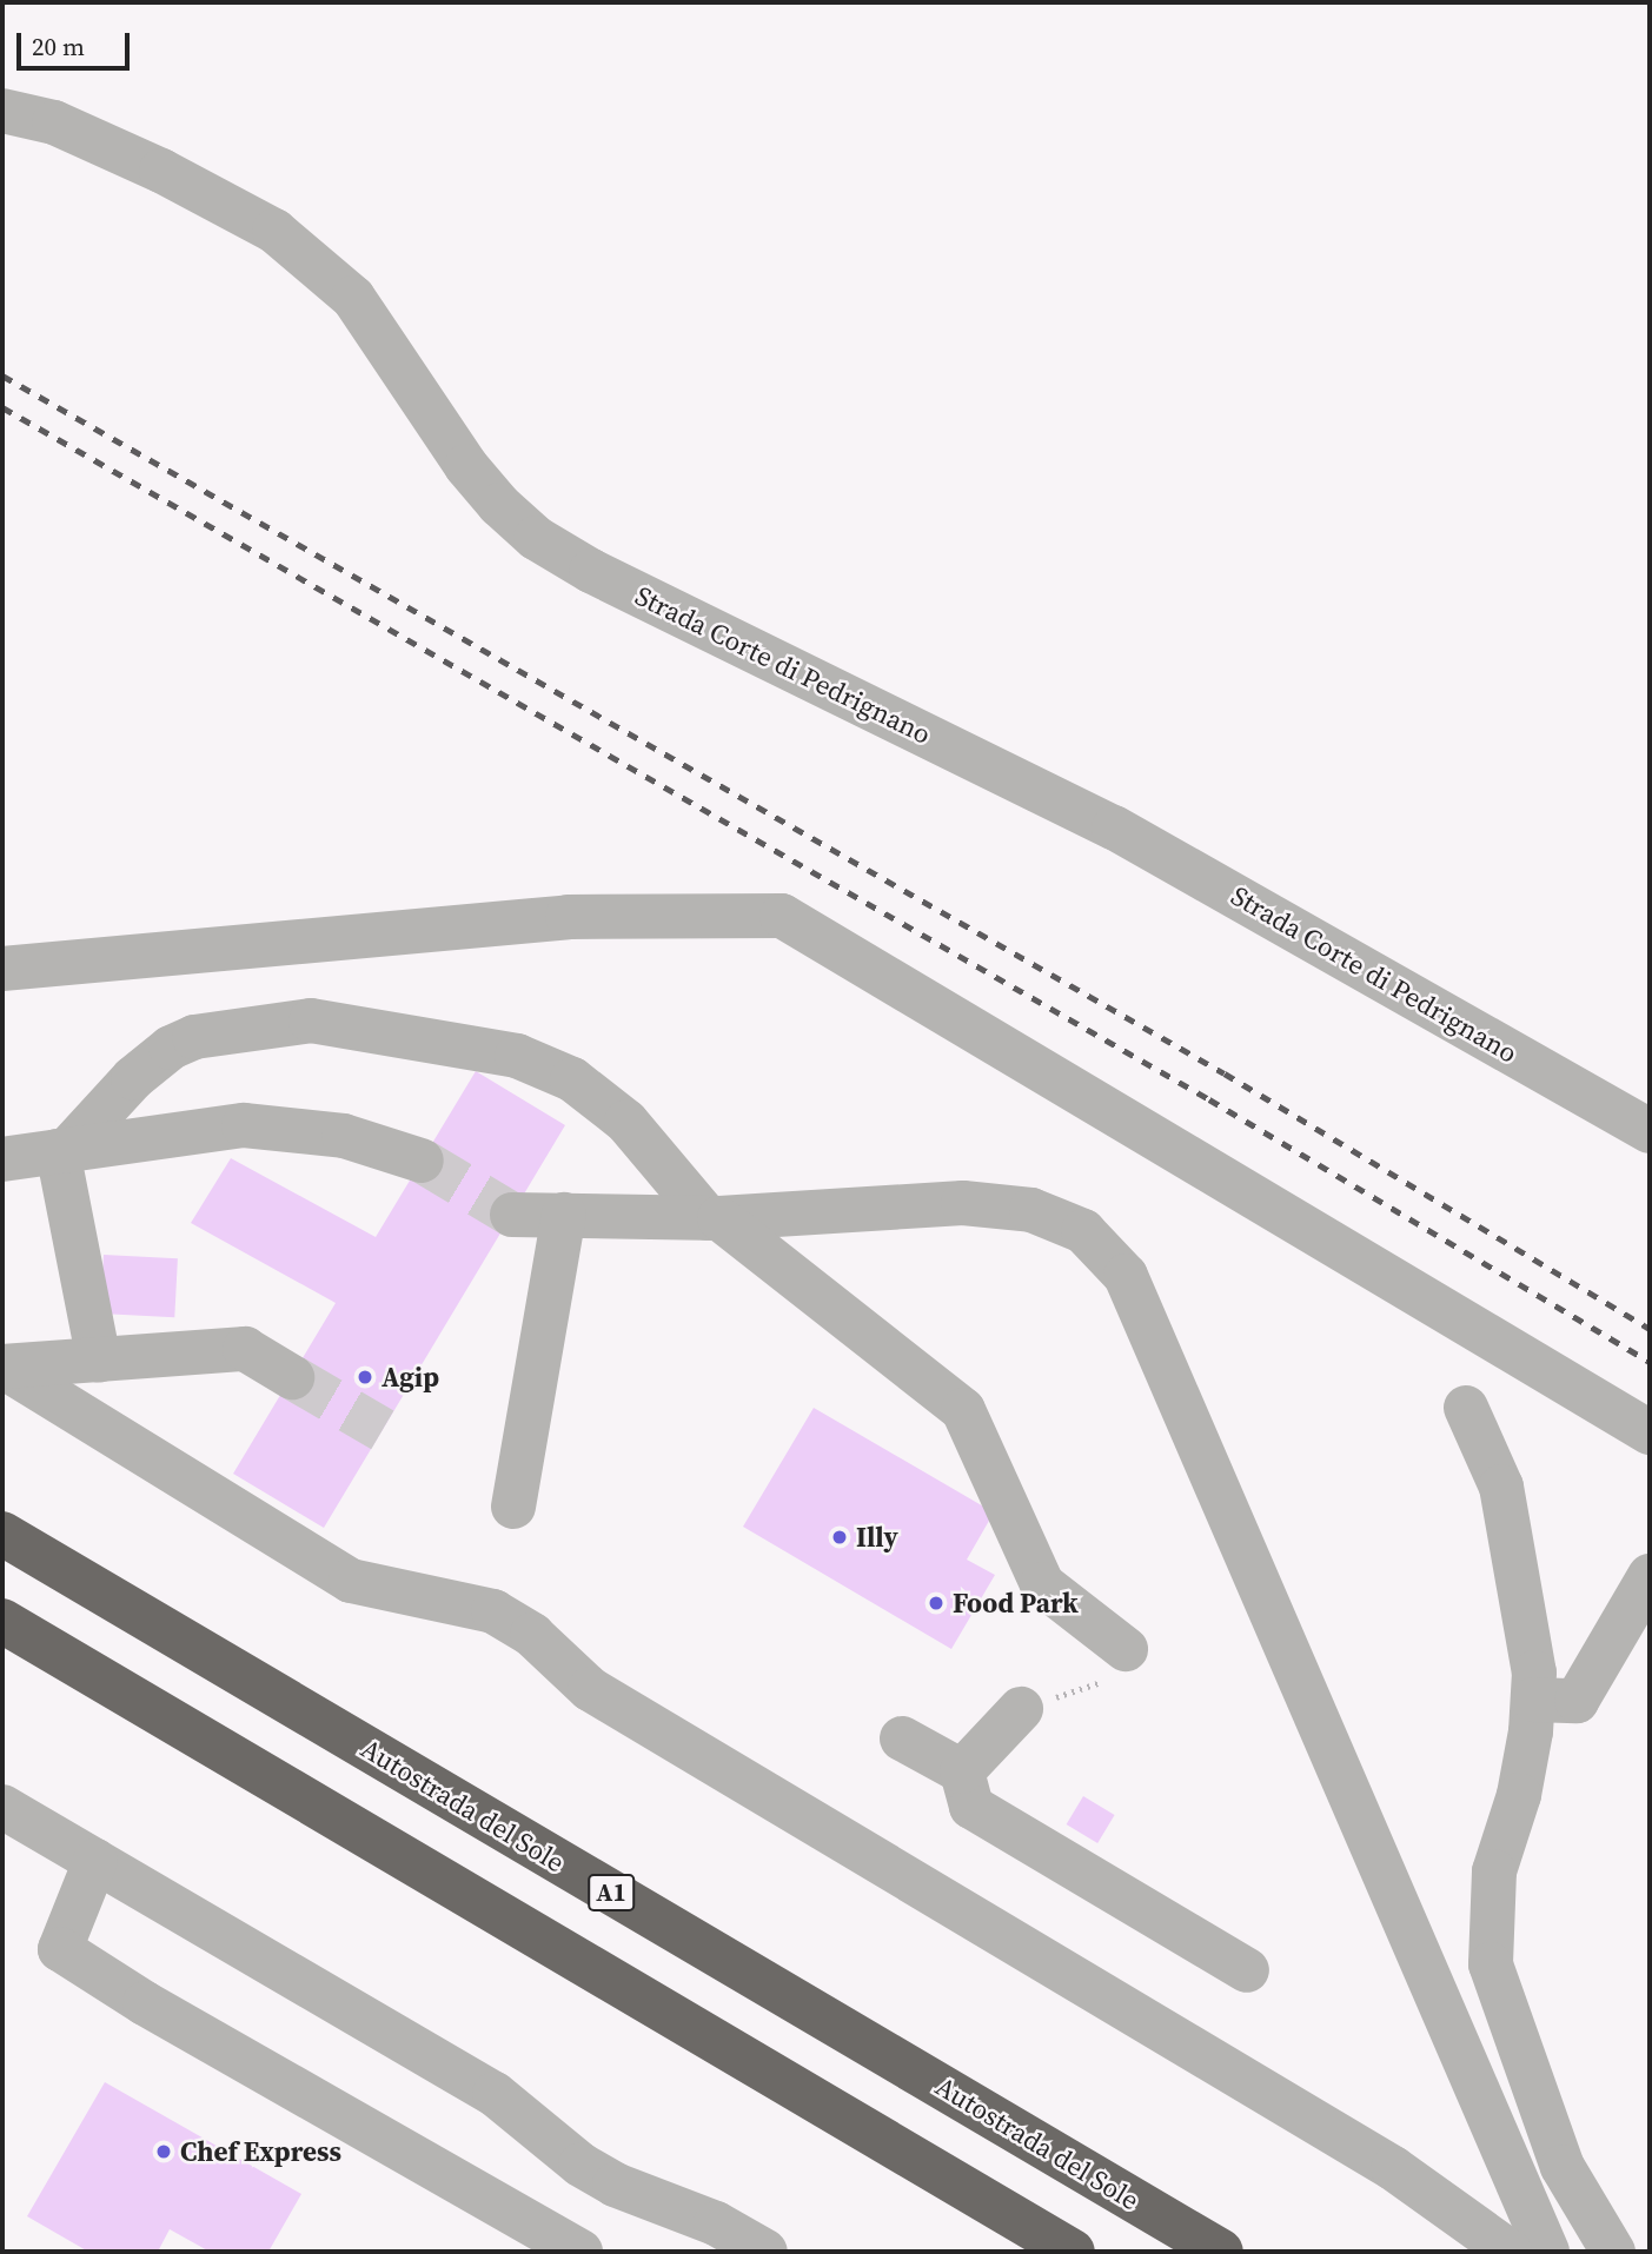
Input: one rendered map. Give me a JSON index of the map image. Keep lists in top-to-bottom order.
{
  "streets": {
    "highway": ["Autostrada del Sole", "A1"],
    "street": ["Strada Corte di Pedrignano"]
  },
  "places": [
    "Agip",
    "Illy",
    "Food Park",
    "Chef Express"
  ],
  "scale_bar": "20 m"
}
